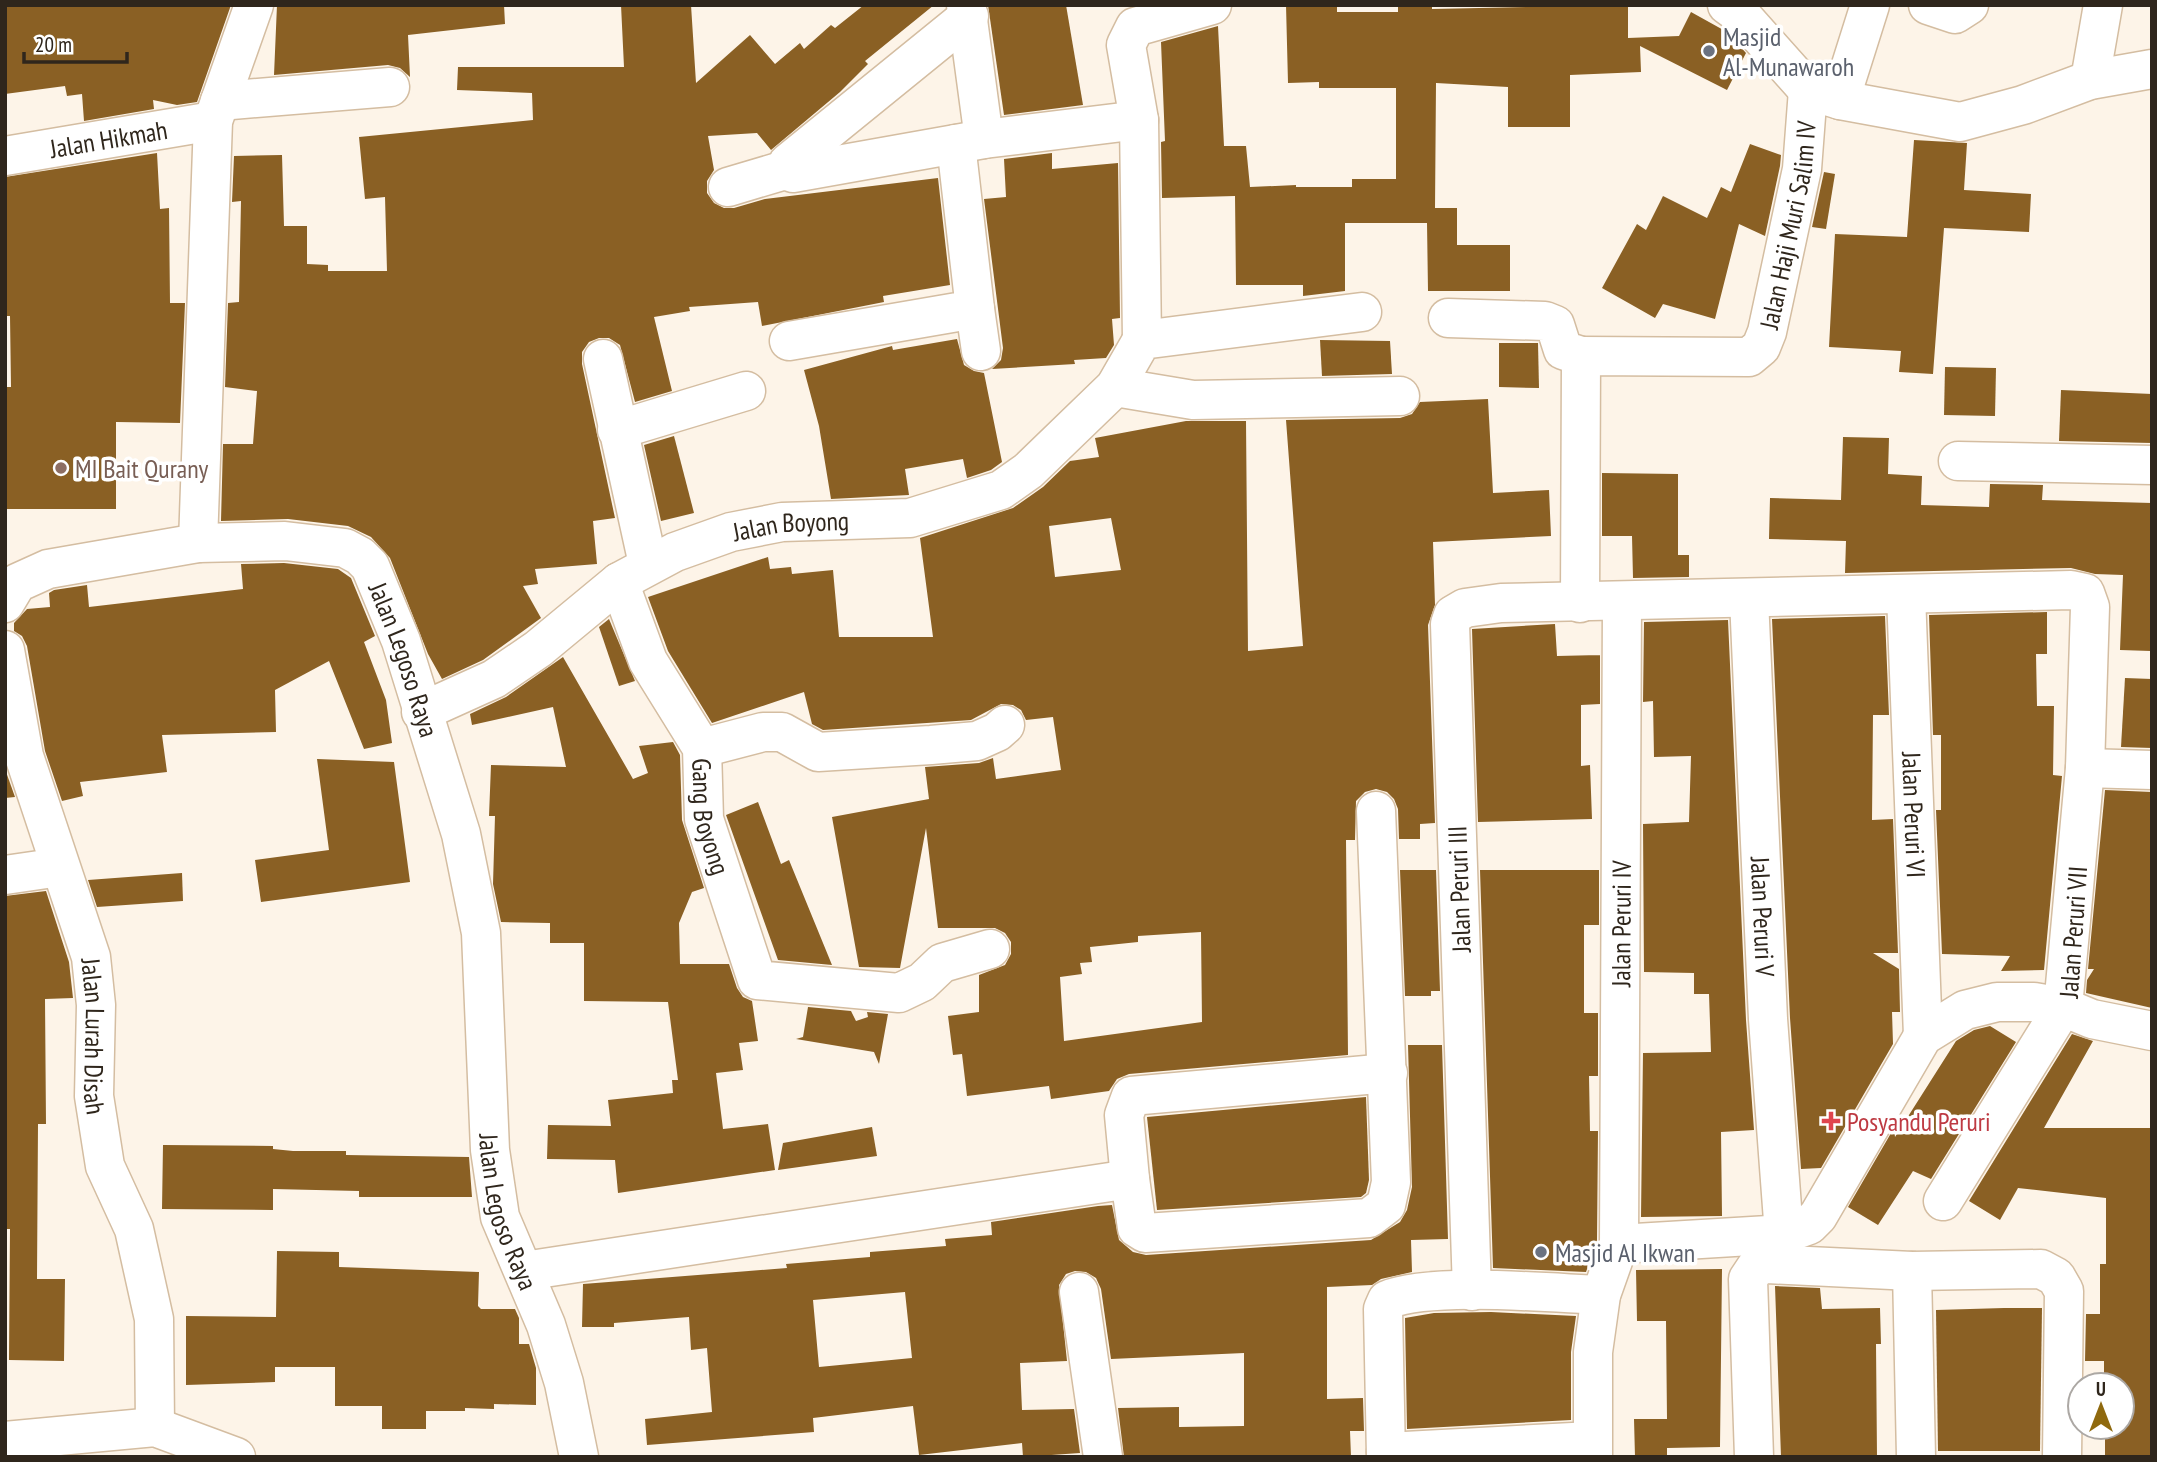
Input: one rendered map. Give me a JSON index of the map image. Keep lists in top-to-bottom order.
{
  "streets": {
    "street": [
      "Jalan Hikmah",
      "Jalan Haji Muri Salim IV",
      "Jalan Boyong",
      "Jalan Legoso Raya",
      "Gang Boyong",
      "Jalan Peruri VI",
      "Jalan Peruri III",
      "Jalan Peruri V",
      "Jalan Peruri IV",
      "Jalan Peruri VII",
      "Jalan Lurah Disah"
    ]
  },
  "crossings": [
    ["Jalan Boyong", "Jalan Legoso Raya"],
    ["Jalan Boyong", "Gang Boyong"],
    ["Jalan Peruri VI", "Jalan Peruri III"],
    ["Jalan Peruri VI", "Jalan Peruri VII"],
    ["Jalan Peruri III", "Jalan Peruri V"],
    ["Jalan Peruri III", "Jalan Peruri IV"],
    ["Jalan Peruri III", "Jalan Peruri VII"]
  ],
  "places": {
    "other": ["Masjid Al-Munawaroh", "MI Bait Qurany", "Masjid Al Ikwan"],
    "health": ["Posyandu Peruri"]
  },
  "scale_bar": "20 m",
  "north": "top"
}
